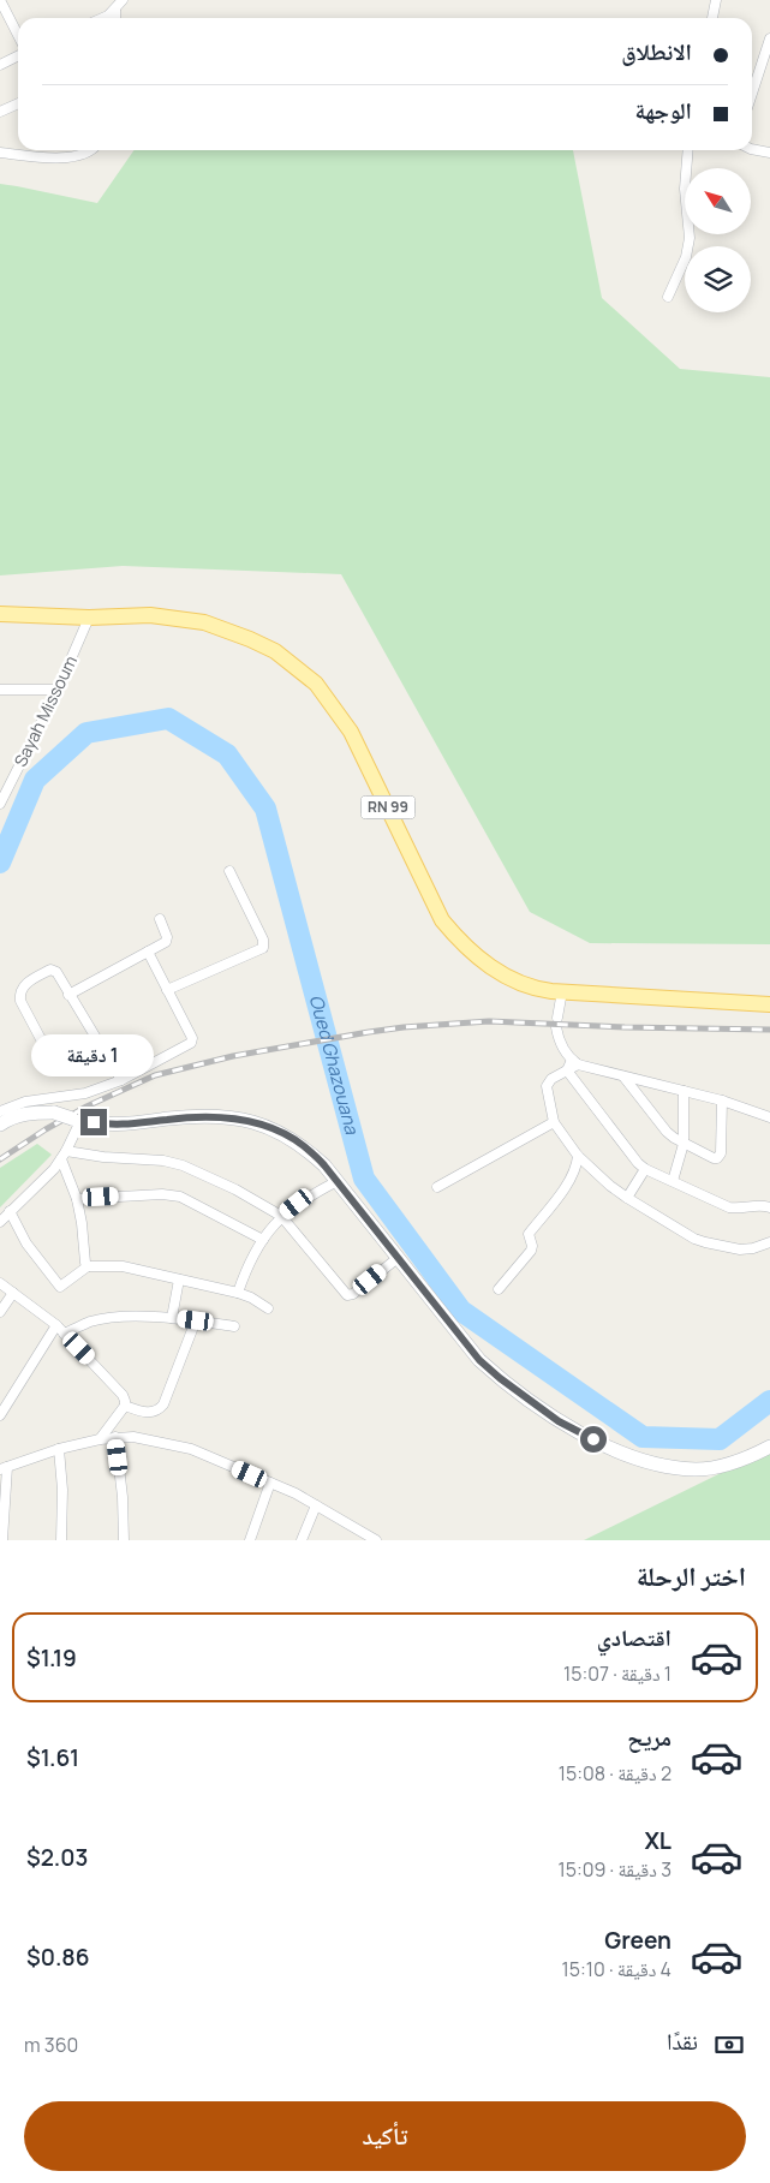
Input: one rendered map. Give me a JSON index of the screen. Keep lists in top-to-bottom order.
{
  "streets": {
    "main road": ["RN 99"],
    "street": ["Sayah Missoum"]
  },
  "crossings": [
    ["Sayah Missoum", "RN 99"]
  ],
  "water": ["Oued Ghazouana"],
  "north": "top left",
  "page": {
    "banner": ["الانطلاق", "الوجهة"],
    "bubble": "1 دقيقة",
    "heading": "اختر الرحلة",
    "list": [
      {
        "name": "اقتصادي",
        "note": "1 دقيقة · 15:07",
        "value": "$1.19"
      },
      {
        "name": "مريح",
        "note": "2 دقيقة · 15:08",
        "value": "$1.61"
      },
      {
        "name": "XL",
        "note": "3 دقيقة · 15:09",
        "value": "$2.03"
      },
      {
        "name": "Green",
        "note": "4 دقيقة · 15:10",
        "value": "$0.86"
      }
    ],
    "pay": ["نقدًا", "360 m"],
    "buttons": "تأكيد"
  }
}
